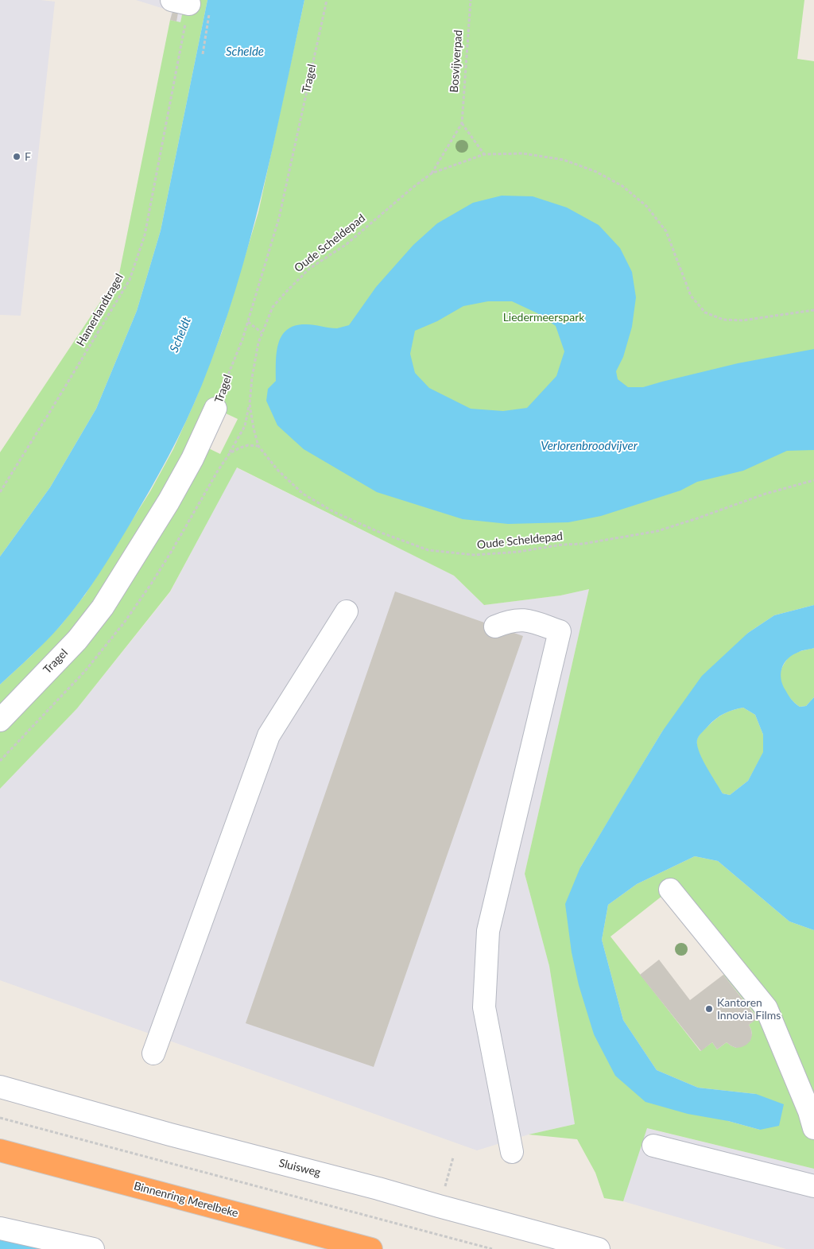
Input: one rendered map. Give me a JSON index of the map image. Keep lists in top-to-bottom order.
{
  "streets": {
    "highway": ["Binnenring Merelbeke"],
    "street": ["Tragel", "Sluisweg"],
    "path": ["Bosvijverpad", "Oude Scheldepad", "Hamerlandtragel"]
  },
  "crossings": [
    ["Bosvijverpad", "Oude Scheldepad"]
  ],
  "water": ["Schelde", "Scheldt", "Verlorenbroodvijver"],
  "parks": ["Liedermeerspark"],
  "places": ["F", "Kantoren Innovia Films"]
}
